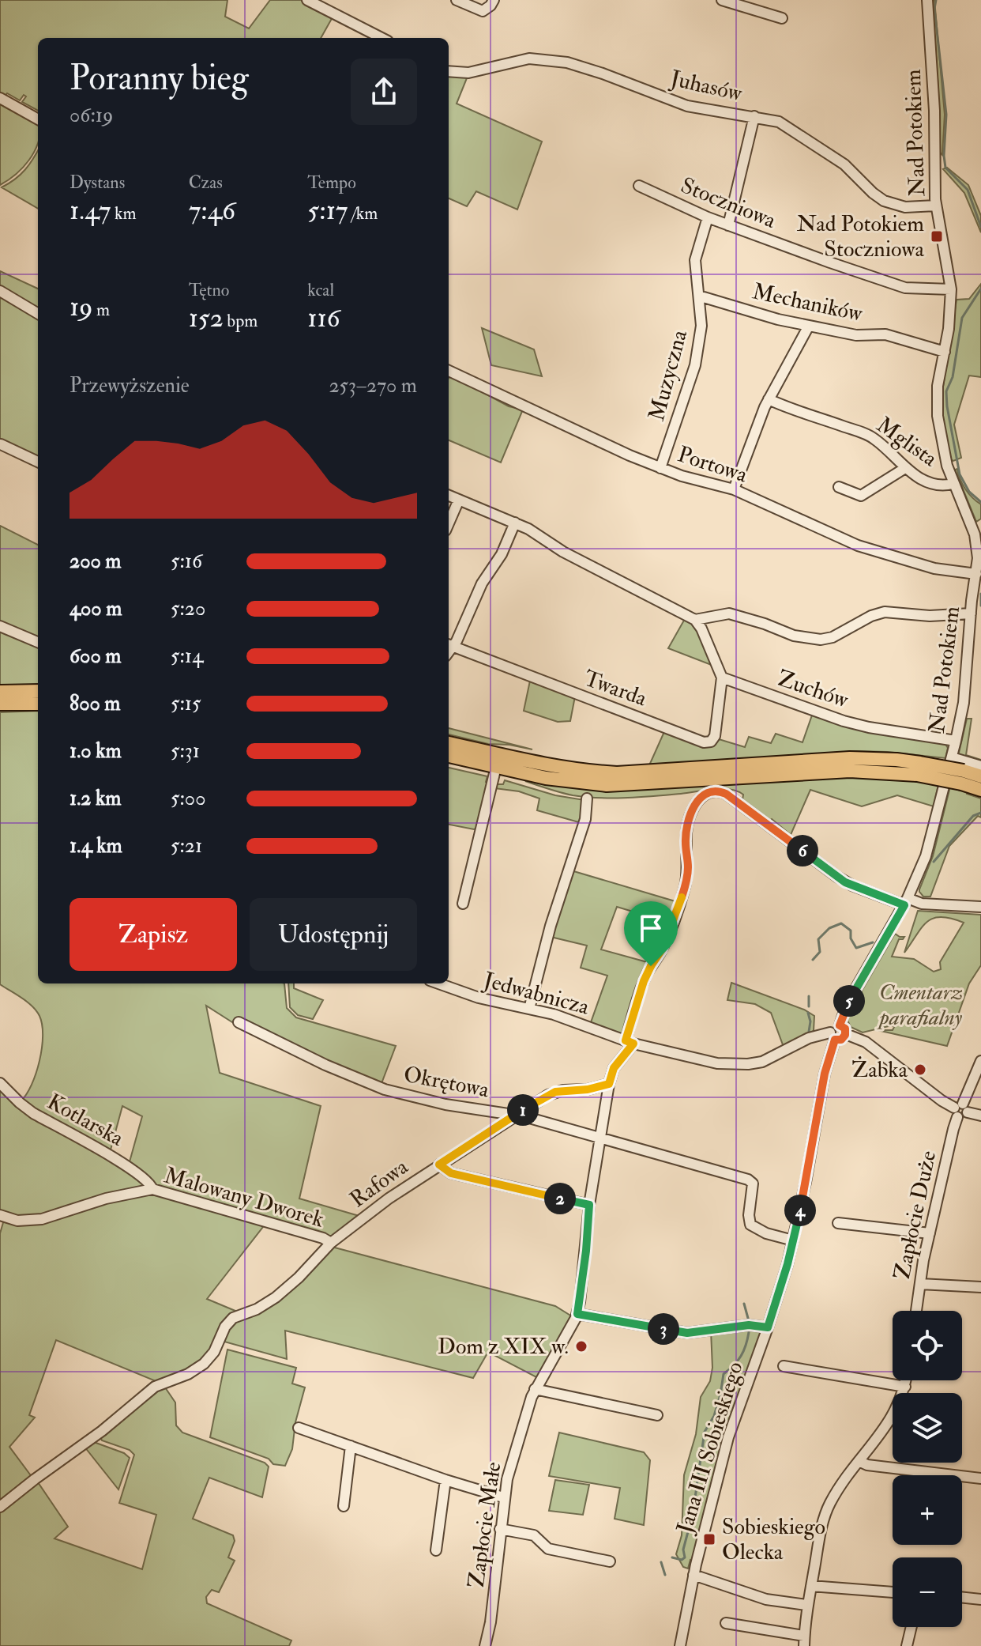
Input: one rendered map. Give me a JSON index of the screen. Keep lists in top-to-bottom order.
{
  "streets": {
    "street": [
      "Juhasów",
      "Nad Potokiem",
      "Stoczniowa",
      "Mechaników",
      "Muzyczna",
      "Mglista",
      "Portowa",
      "Twarda",
      "Zuchów",
      "Jedwabnicza",
      "Okrętowa",
      "Kotlarska",
      "Rafowa",
      "Malowany Dworek",
      "Zapłocie Duże",
      "Jana III Sobieskiego",
      "Zapłocie Małe"
    ]
  },
  "crossings": [
    ["Juhasów", "Nad Potokiem"],
    ["Nad Potokiem", "Stoczniowa"],
    ["Nad Potokiem", "Mechaników"],
    ["Nad Potokiem", "Mglista"],
    ["Nad Potokiem", "Portowa"],
    ["Nad Potokiem", "Zuchów"],
    ["Nad Potokiem", "Jana III Sobieskiego"],
    ["Stoczniowa", "Muzyczna"],
    ["Mechaników", "Muzyczna"],
    ["Muzyczna", "Portowa"],
    ["Twarda", "Zuchów"],
    ["Okrętowa", "Rafowa"],
    ["Okrętowa", "Jana III Sobieskiego"],
    ["Okrętowa", "Zapłocie Małe"],
    ["Kotlarska", "Malowany Dworek"],
    ["Rafowa", "Malowany Dworek"],
    ["Rafowa", "Zapłocie Małe"]
  ],
  "parks": ["Cmentarz parafialny"],
  "places": {
    "transit": ["Nad Potokiem Stoczniowa", "Sobieskiego Olecka"],
    "other": ["Żabka", "Dom z XIX w."]
  },
  "page": {
    "heading": ["Poranny bieg", "06:19"],
    "stats": [
      ["Dystans", "1.47 km"],
      ["Czas", "7:46"],
      ["Tempo", "5:17 /km"],
      ["19 m"],
      ["Tętno", "152 bpm"],
      ["kcal", "116"]
    ],
    "chart": ["Przewyższenie", "253–270 m"],
    "list": [
      {
        "name": "200 m",
        "note": "5:16"
      },
      {
        "name": "400 m",
        "note": "5:20"
      },
      {
        "name": "600 m",
        "note": "5:14"
      },
      {
        "name": "800 m",
        "note": "5:15"
      },
      {
        "name": "1.0 km",
        "note": "5:31"
      },
      {
        "name": "1.2 km",
        "note": "5:00"
      },
      {
        "name": "1.4 km",
        "note": "5:21"
      }
    ],
    "pins": [
      "6",
      "5",
      "1",
      "2",
      "4",
      "3"
    ],
    "buttons": ["Zapisz", "Udostępnij"],
    "map_buttons": ["+", "−"]
  }
}
